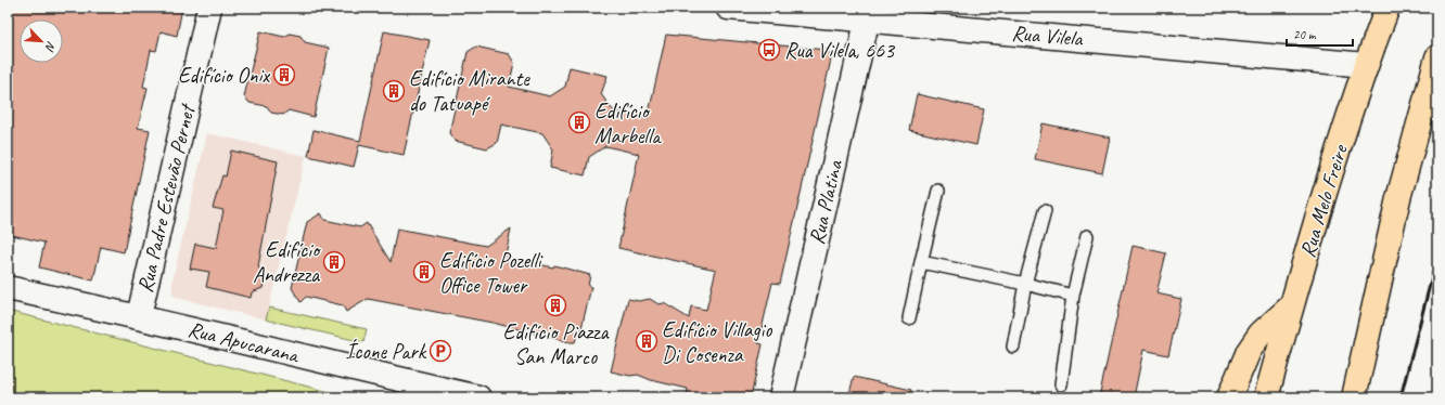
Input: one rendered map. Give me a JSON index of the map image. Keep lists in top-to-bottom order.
{
  "streets": {
    "highway": ["Rua Melo Freire"],
    "street": [
      "Rua Vilela",
      "Rua Padre Estevão Pernet",
      "Rua Platina",
      "Rua Apucarana"
    ]
  },
  "crossings": [
    ["Rua Vilela", "Rua Melo Freire"],
    ["Rua Vilela", "Rua Platina"],
    ["Rua Padre Estevão Pernet", "Rua Apucarana"]
  ],
  "places": {
    "bus stop": ["Rua Vilela, 663"],
    "building": [
      "Edifício Onix",
      "Edifício Mirante do Tatuapé",
      "Edifício Marbella",
      "Edifício Andrezza",
      "Edifício Pozelli Office Tower",
      "Edifício Piazza San Marco",
      "Edifício Villagio Di Cosenza"
    ],
    "parking": ["Ícone Park"]
  },
  "scale_bar": "20 m",
  "north": "bottom right"
}
